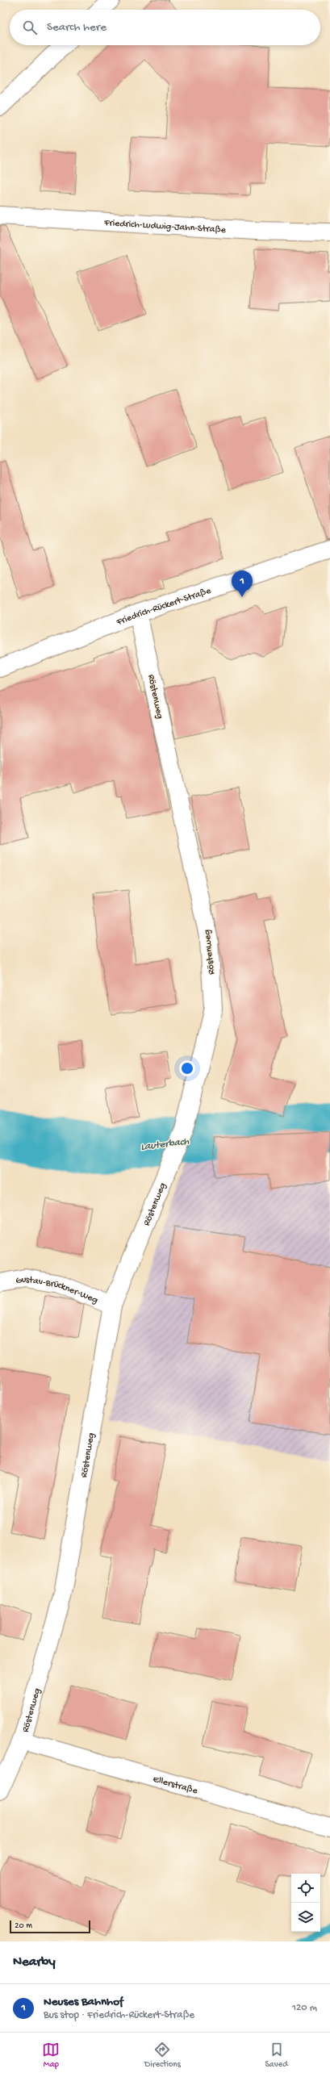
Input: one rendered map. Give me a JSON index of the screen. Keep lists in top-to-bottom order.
{
  "streets": {
    "street": [
      "Friedrich-Ludwig-Jahn-Straße",
      "Friedrich-Rückert-Straße",
      "Röstenweg",
      "Gustav-Brückner-Weg",
      "Ellerstraße"
    ]
  },
  "crossings": [
    ["Friedrich-Rückert-Straße", "Röstenweg"],
    ["Röstenweg", "Gustav-Brückner-Weg"],
    ["Röstenweg", "Ellerstraße"]
  ],
  "water": ["Lauterbach"],
  "scale_bar": "20 m",
  "page": {
    "search": "Search here",
    "pins": "1",
    "scale": "20 m",
    "heading": "Nearby",
    "list": [
      {
        "mark": "1",
        "name": "Neuses Bahnhof",
        "note": "Bus stop · Friedrich-Rückert-Straße",
        "value": "120 m"
      }
    ],
    "nav": ["Map", "Directions", "Saved"]
  }
}
